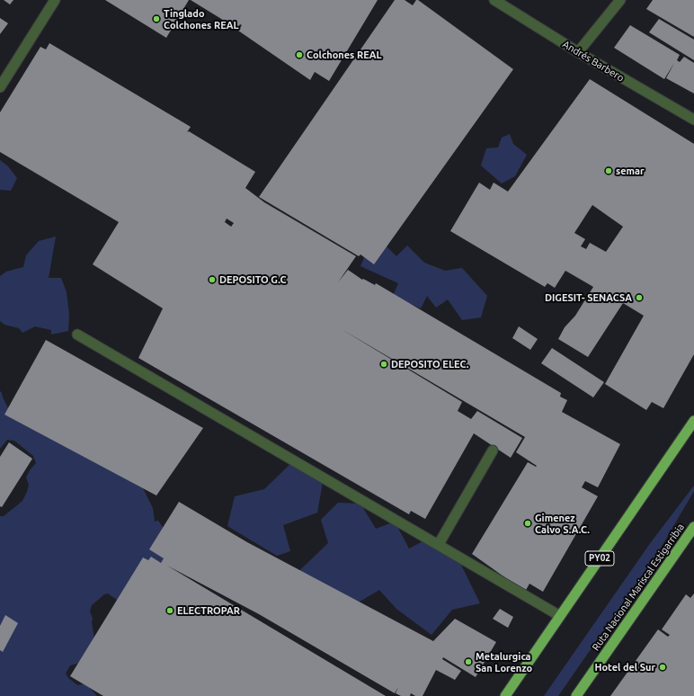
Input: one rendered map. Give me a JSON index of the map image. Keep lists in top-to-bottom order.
{
  "streets": {
    "highway": ["PY02", "Ruta Nacional Mariscal Estigarribia"],
    "street": ["Andrés Barbero"]
  },
  "places": [
    "Tinglado Colchones REAL",
    "Colchones REAL",
    "semar",
    "DEPOSITO G.C",
    "DIGESIT- SENACSA",
    "DEPOSITO ELEC.",
    "Gimenez Calvo S.A.C.",
    "ELECTROPAR",
    "Metalurgica San Lorenzo",
    "Hotel del Sur"
  ]
}
